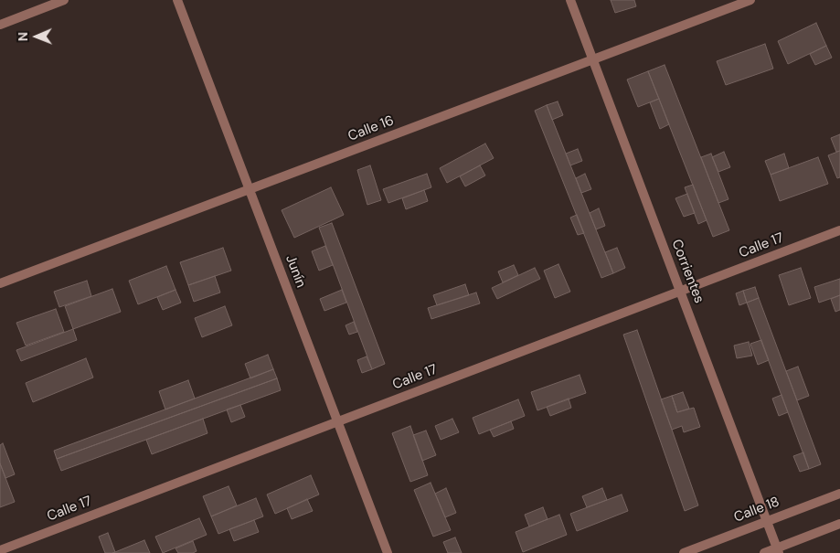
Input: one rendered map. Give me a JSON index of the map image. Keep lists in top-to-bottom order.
{
  "streets": {
    "street": [
      "Calle 16",
      "Calle 17",
      "Junín",
      "Corrientes",
      "Calle 18"
    ]
  },
  "crossings": [
    ["Calle 16", "Junín"],
    ["Calle 16", "Corrientes"],
    ["Calle 17", "Junín"],
    ["Calle 17", "Corrientes"],
    ["Corrientes", "Calle 18"]
  ],
  "north": "left"
}
